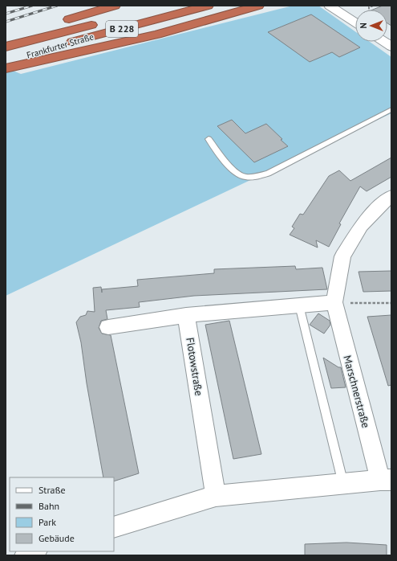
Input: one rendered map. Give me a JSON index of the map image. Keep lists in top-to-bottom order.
{
  "streets": {
    "highway": ["B 228", "Frankfurter Straße"],
    "street": ["Flotowstraße", "Marschnerstraße"]
  },
  "legend": [
    "Straße",
    "Bahn",
    "Park",
    "Gebäude"
  ],
  "north": "left"
}
